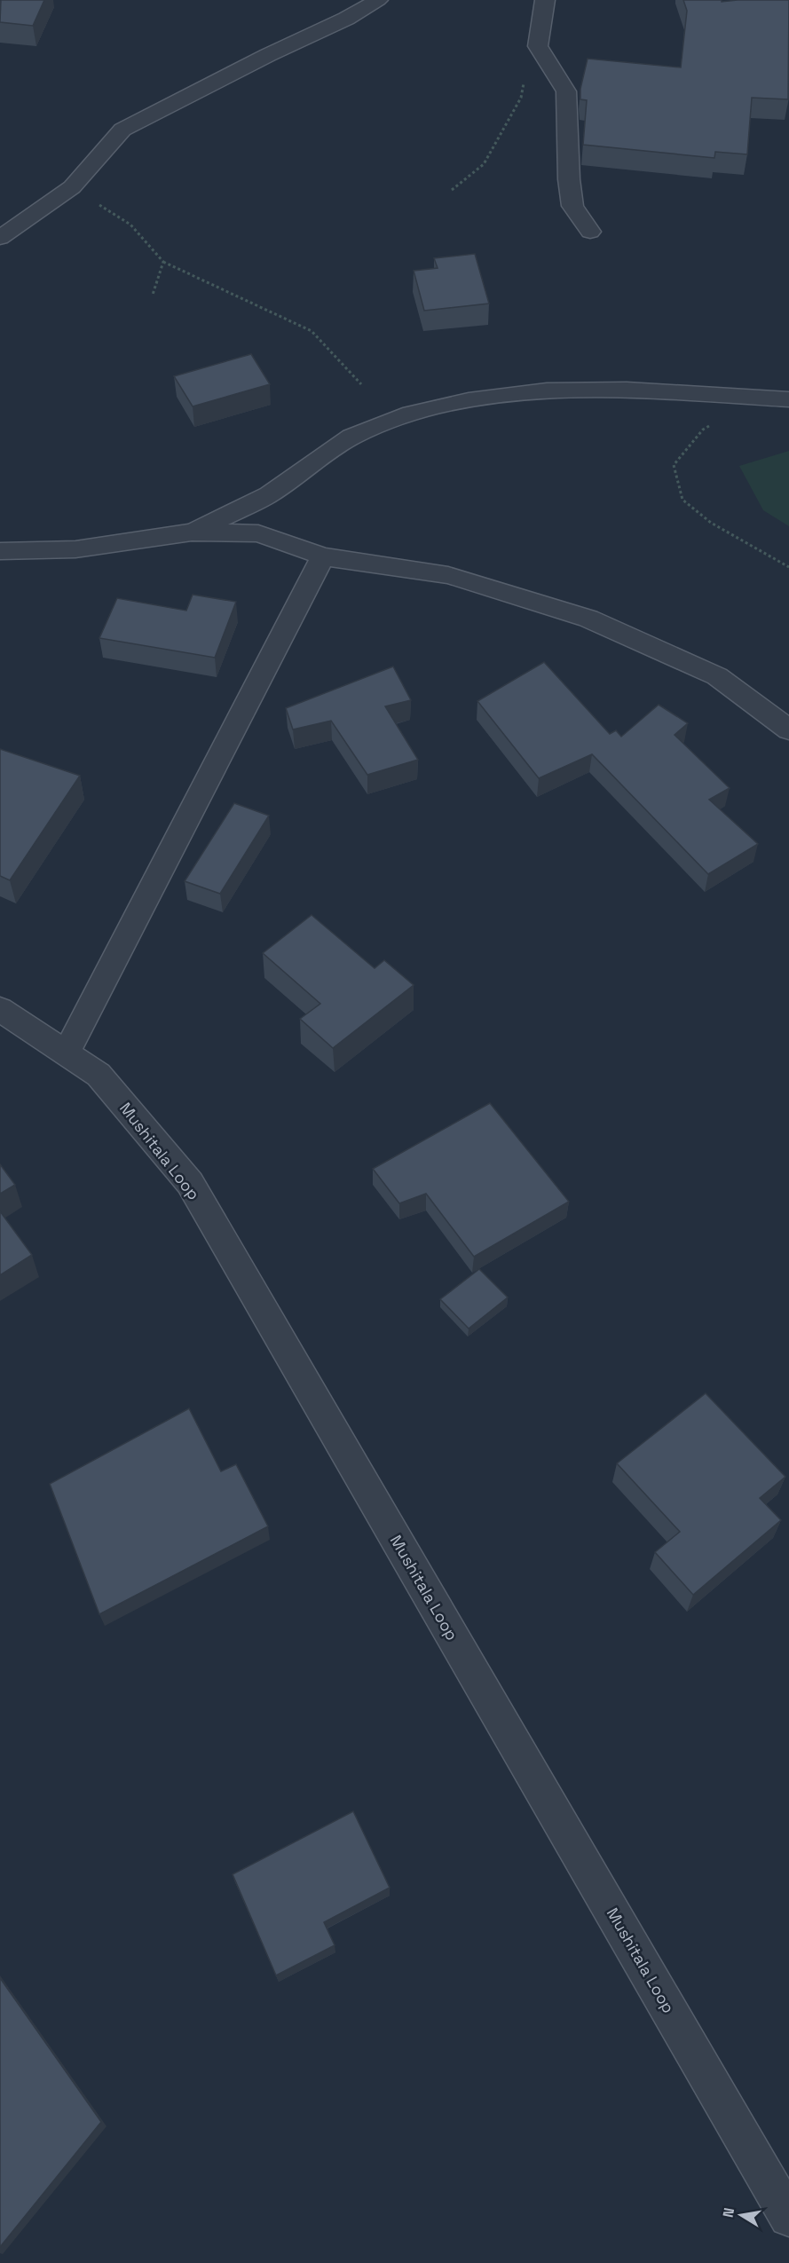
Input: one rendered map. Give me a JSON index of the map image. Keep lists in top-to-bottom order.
{
  "streets": {
    "street": ["Mushitala Loop"]
  },
  "north": "left"
}
